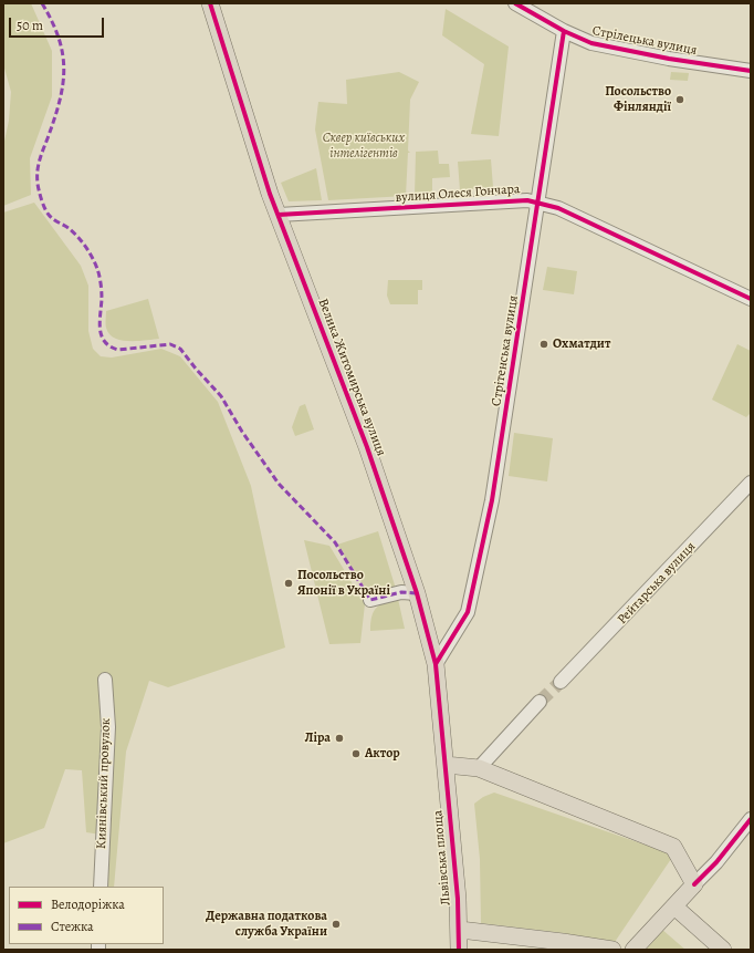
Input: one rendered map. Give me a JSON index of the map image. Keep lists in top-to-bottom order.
{
  "streets": {
    "main road": ["Велика Житомирська вулиця", "Львівська площа"],
    "street": [
      "Стрілецька вулиця",
      "вулиця Олеся Гончара",
      "Стрітенська вулиця",
      "Рейтарська вулиця",
      "Киянівський провулок"
    ]
  },
  "crossings": [
    ["Стрілецька вулиця", "Стрітенська вулиця"],
    ["вулиця Олеся Гончара", "Стрітенська вулиця"],
    ["вулиця Олеся Гончара", "Велика Житомирська вулиця"],
    ["Стрітенська вулиця", "Велика Житомирська вулиця"],
    ["Велика Житомирська вулиця", "Львівська площа"]
  ],
  "parks": ["Сквер київських інтелігентів"],
  "places": [
    "Посольство Фінляндії",
    "Охматдит",
    "Посольство Японії в Україні",
    "Ліра",
    "Актор",
    "Державна податкова служба України"
  ],
  "legend": ["Велодоріжка", "Стежка"],
  "scale_bar": "50 m"
}
